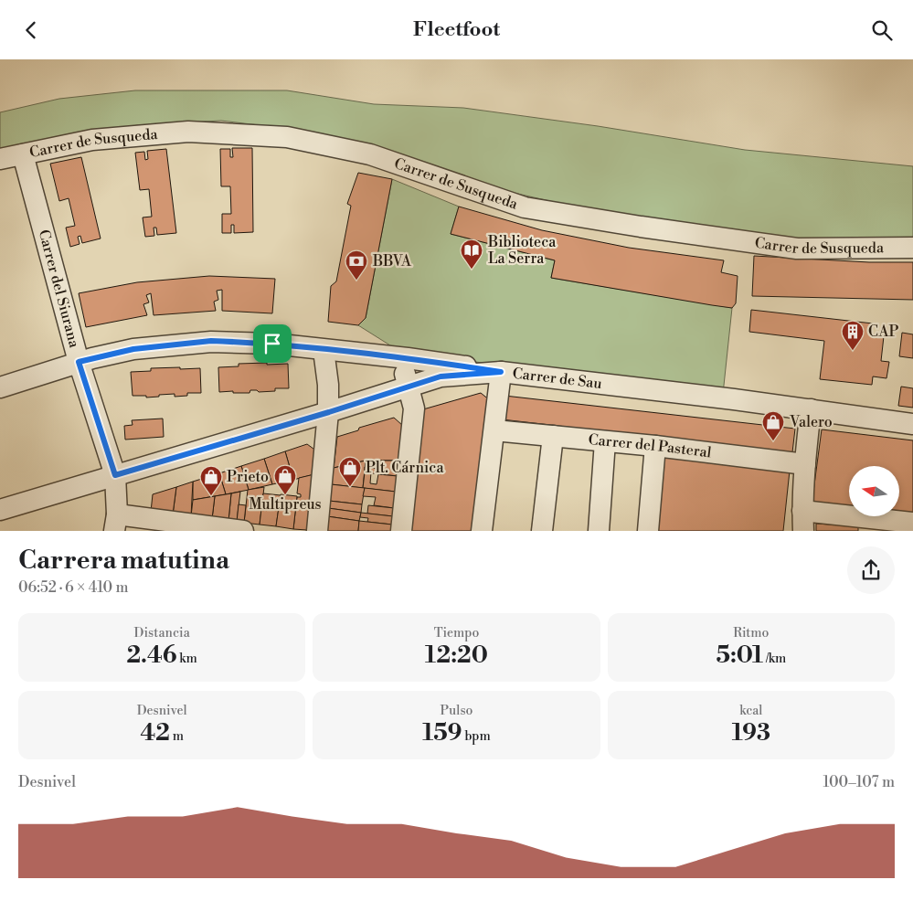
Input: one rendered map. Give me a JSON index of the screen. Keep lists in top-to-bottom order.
{
  "streets": {
    "street": [
      "Carrer de Susqueda",
      "Carrer del Siurana",
      "Carrer de Sau",
      "Carrer del Pasteral"
    ]
  },
  "crossings": [
    ["Carrer de Susqueda", "Carrer del Siurana"],
    ["Carrer del Siurana", "Carrer de Sau"]
  ],
  "places": {
    "library": ["Biblioteca La Serra"],
    "bank": ["BBVA"],
    "building": ["CAP"],
    "shop": [
      "Valero",
      "Plt. Cárnica",
      "Multipreus",
      "Prieto"
    ]
  },
  "north": "left",
  "page": {
    "header": "Fleetfoot",
    "heading": ["Carrera matutina", "06:52 · 6 × 410 m"],
    "stats": [
      ["Distancia", "2.46 km"],
      ["Tiempo", "12:20"],
      ["Ritmo", "5:01 /km"],
      ["Desnivel", "42 m"],
      ["Pulso", "159 bpm"],
      ["kcal", "193"]
    ],
    "chart": ["Desnivel", "100–107 m"]
  }
}
